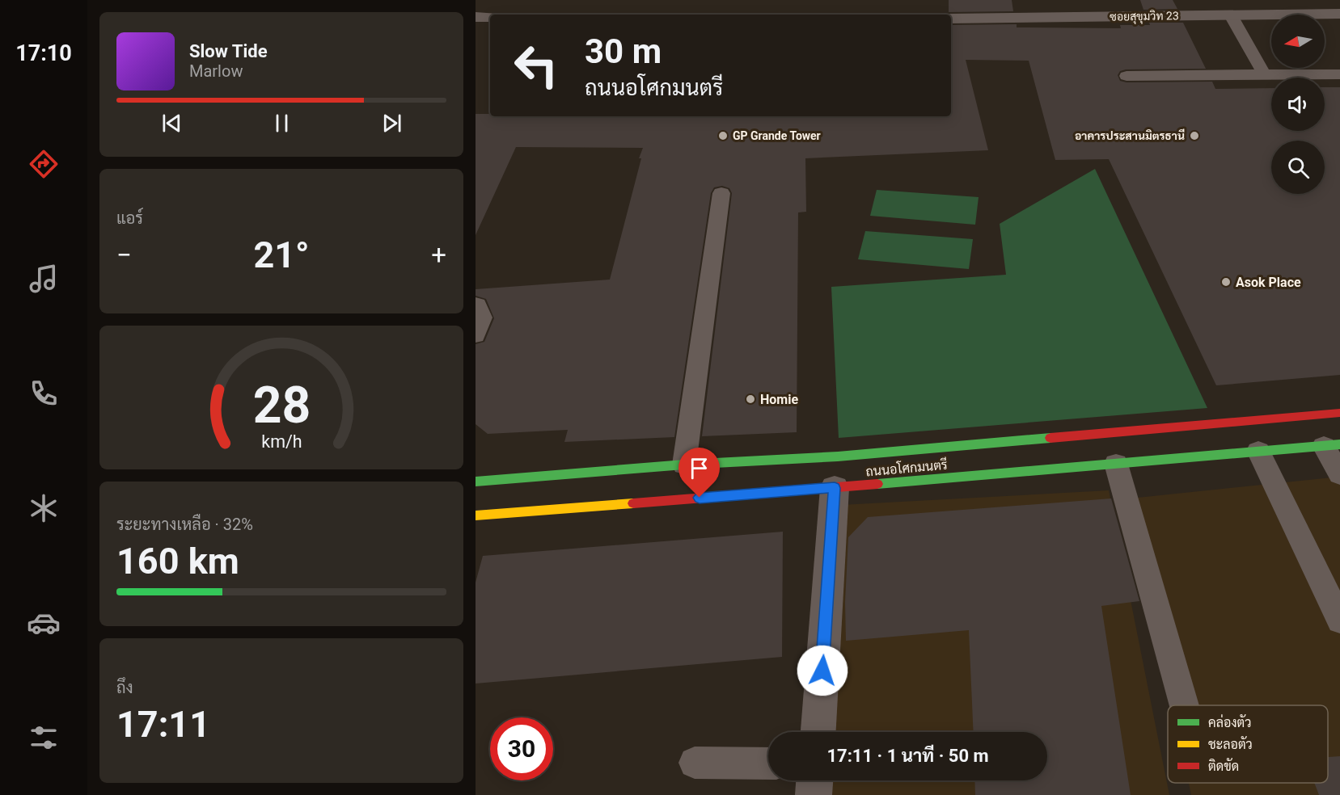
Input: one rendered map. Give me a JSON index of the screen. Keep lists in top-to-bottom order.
{
  "streets": {
    "main road": ["ถนนอโศกมนตรี"],
    "street": ["ซอยสุขุมวิท 23"]
  },
  "places": [
    "GP Grande Tower",
    "อาคารประสานมิตรธานี",
    "Asok Place",
    "Homie"
  ],
  "legend": ["คล่องตัว", "ชะลอตัว", "ติดขัด"],
  "north": "left",
  "page": {
    "tabs": "17:10",
    "turn": ["30 m", "ถนนอโศกมนตรี"],
    "song": ["Slow Tide", "Marlow"],
    "tile": [
      "แอร์",
      ["ระยะทางเหลือ · 32%", "160 km"],
      ["ถึง", "17:11"]
    ],
    "heat": ["−", "21°", "+"],
    "limit": "30",
    "trip": "17:11 · 1 นาที · 50 m",
    "gauge": ["28", "km/h"]
  }
}
